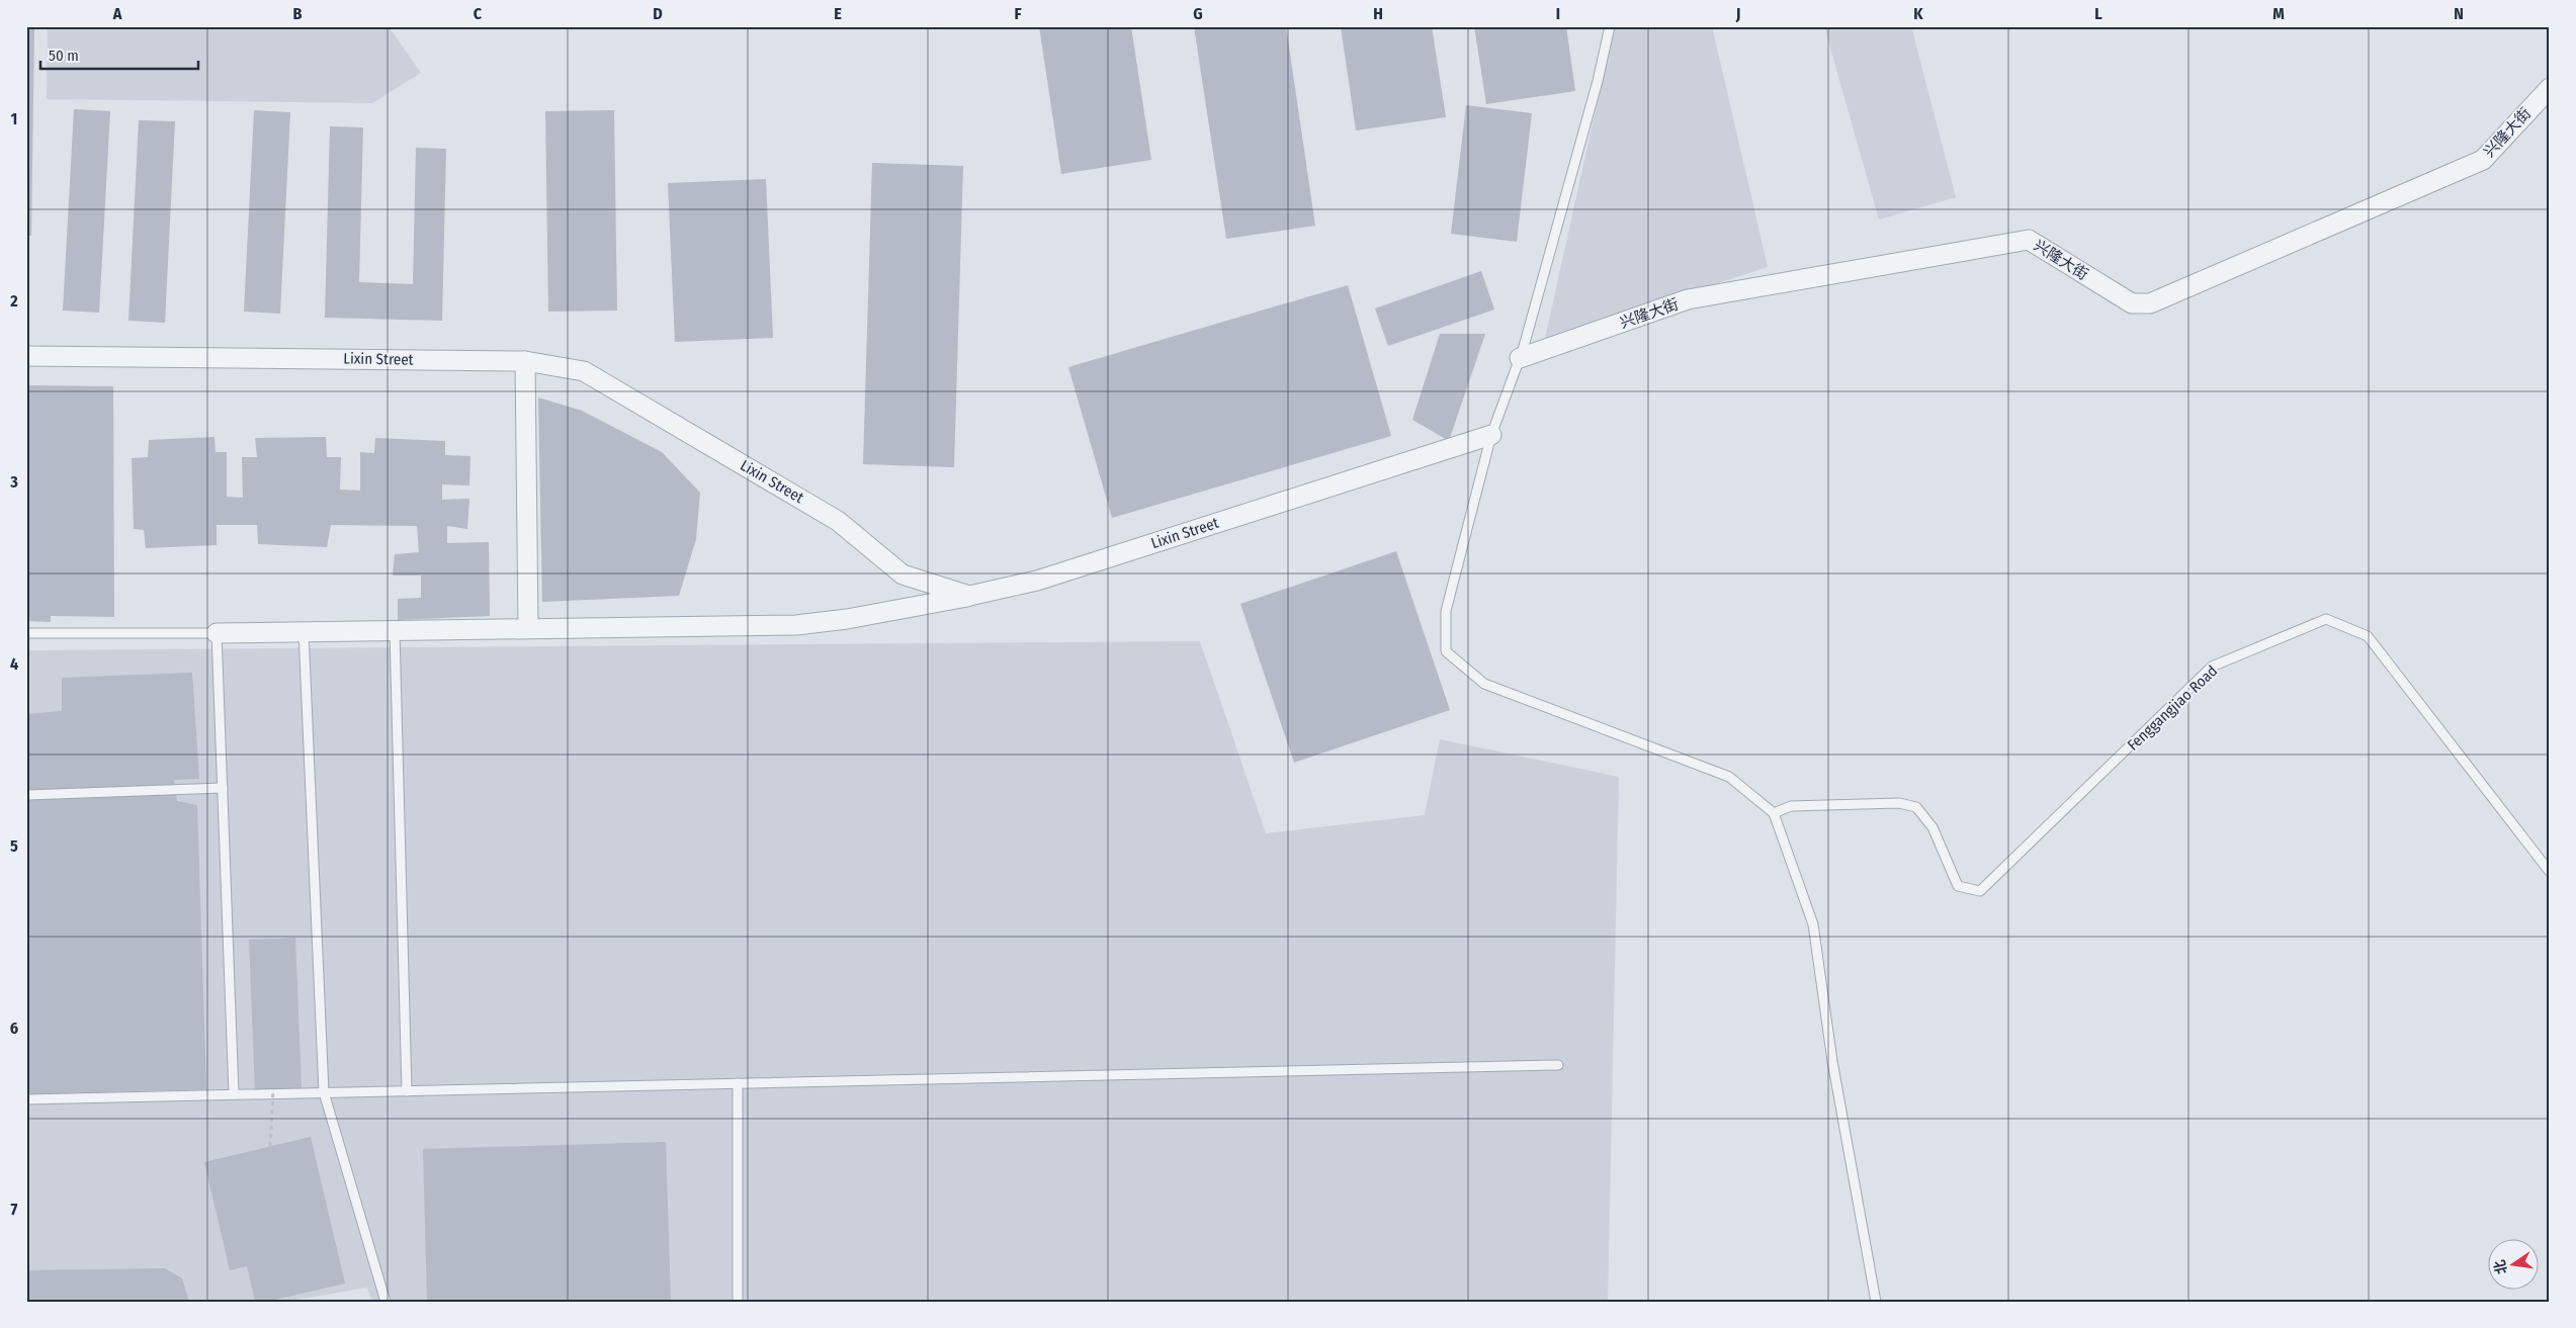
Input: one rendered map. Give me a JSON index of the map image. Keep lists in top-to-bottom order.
{
  "streets": {
    "street": ["兴隆大街", "Lixin Street"],
    "lane": ["Fenggangjiao Road"]
  },
  "scale_bar": "50 m",
  "north": "left",
  "grid": {
    "columns": [
      "A",
      "B",
      "C",
      "D",
      "E",
      "F",
      "G",
      "H",
      "I",
      "J",
      "K",
      "L",
      "M",
      "N"
    ],
    "rows": [
      "1",
      "2",
      "3",
      "4",
      "5",
      "6",
      "7"
    ]
  }
}
